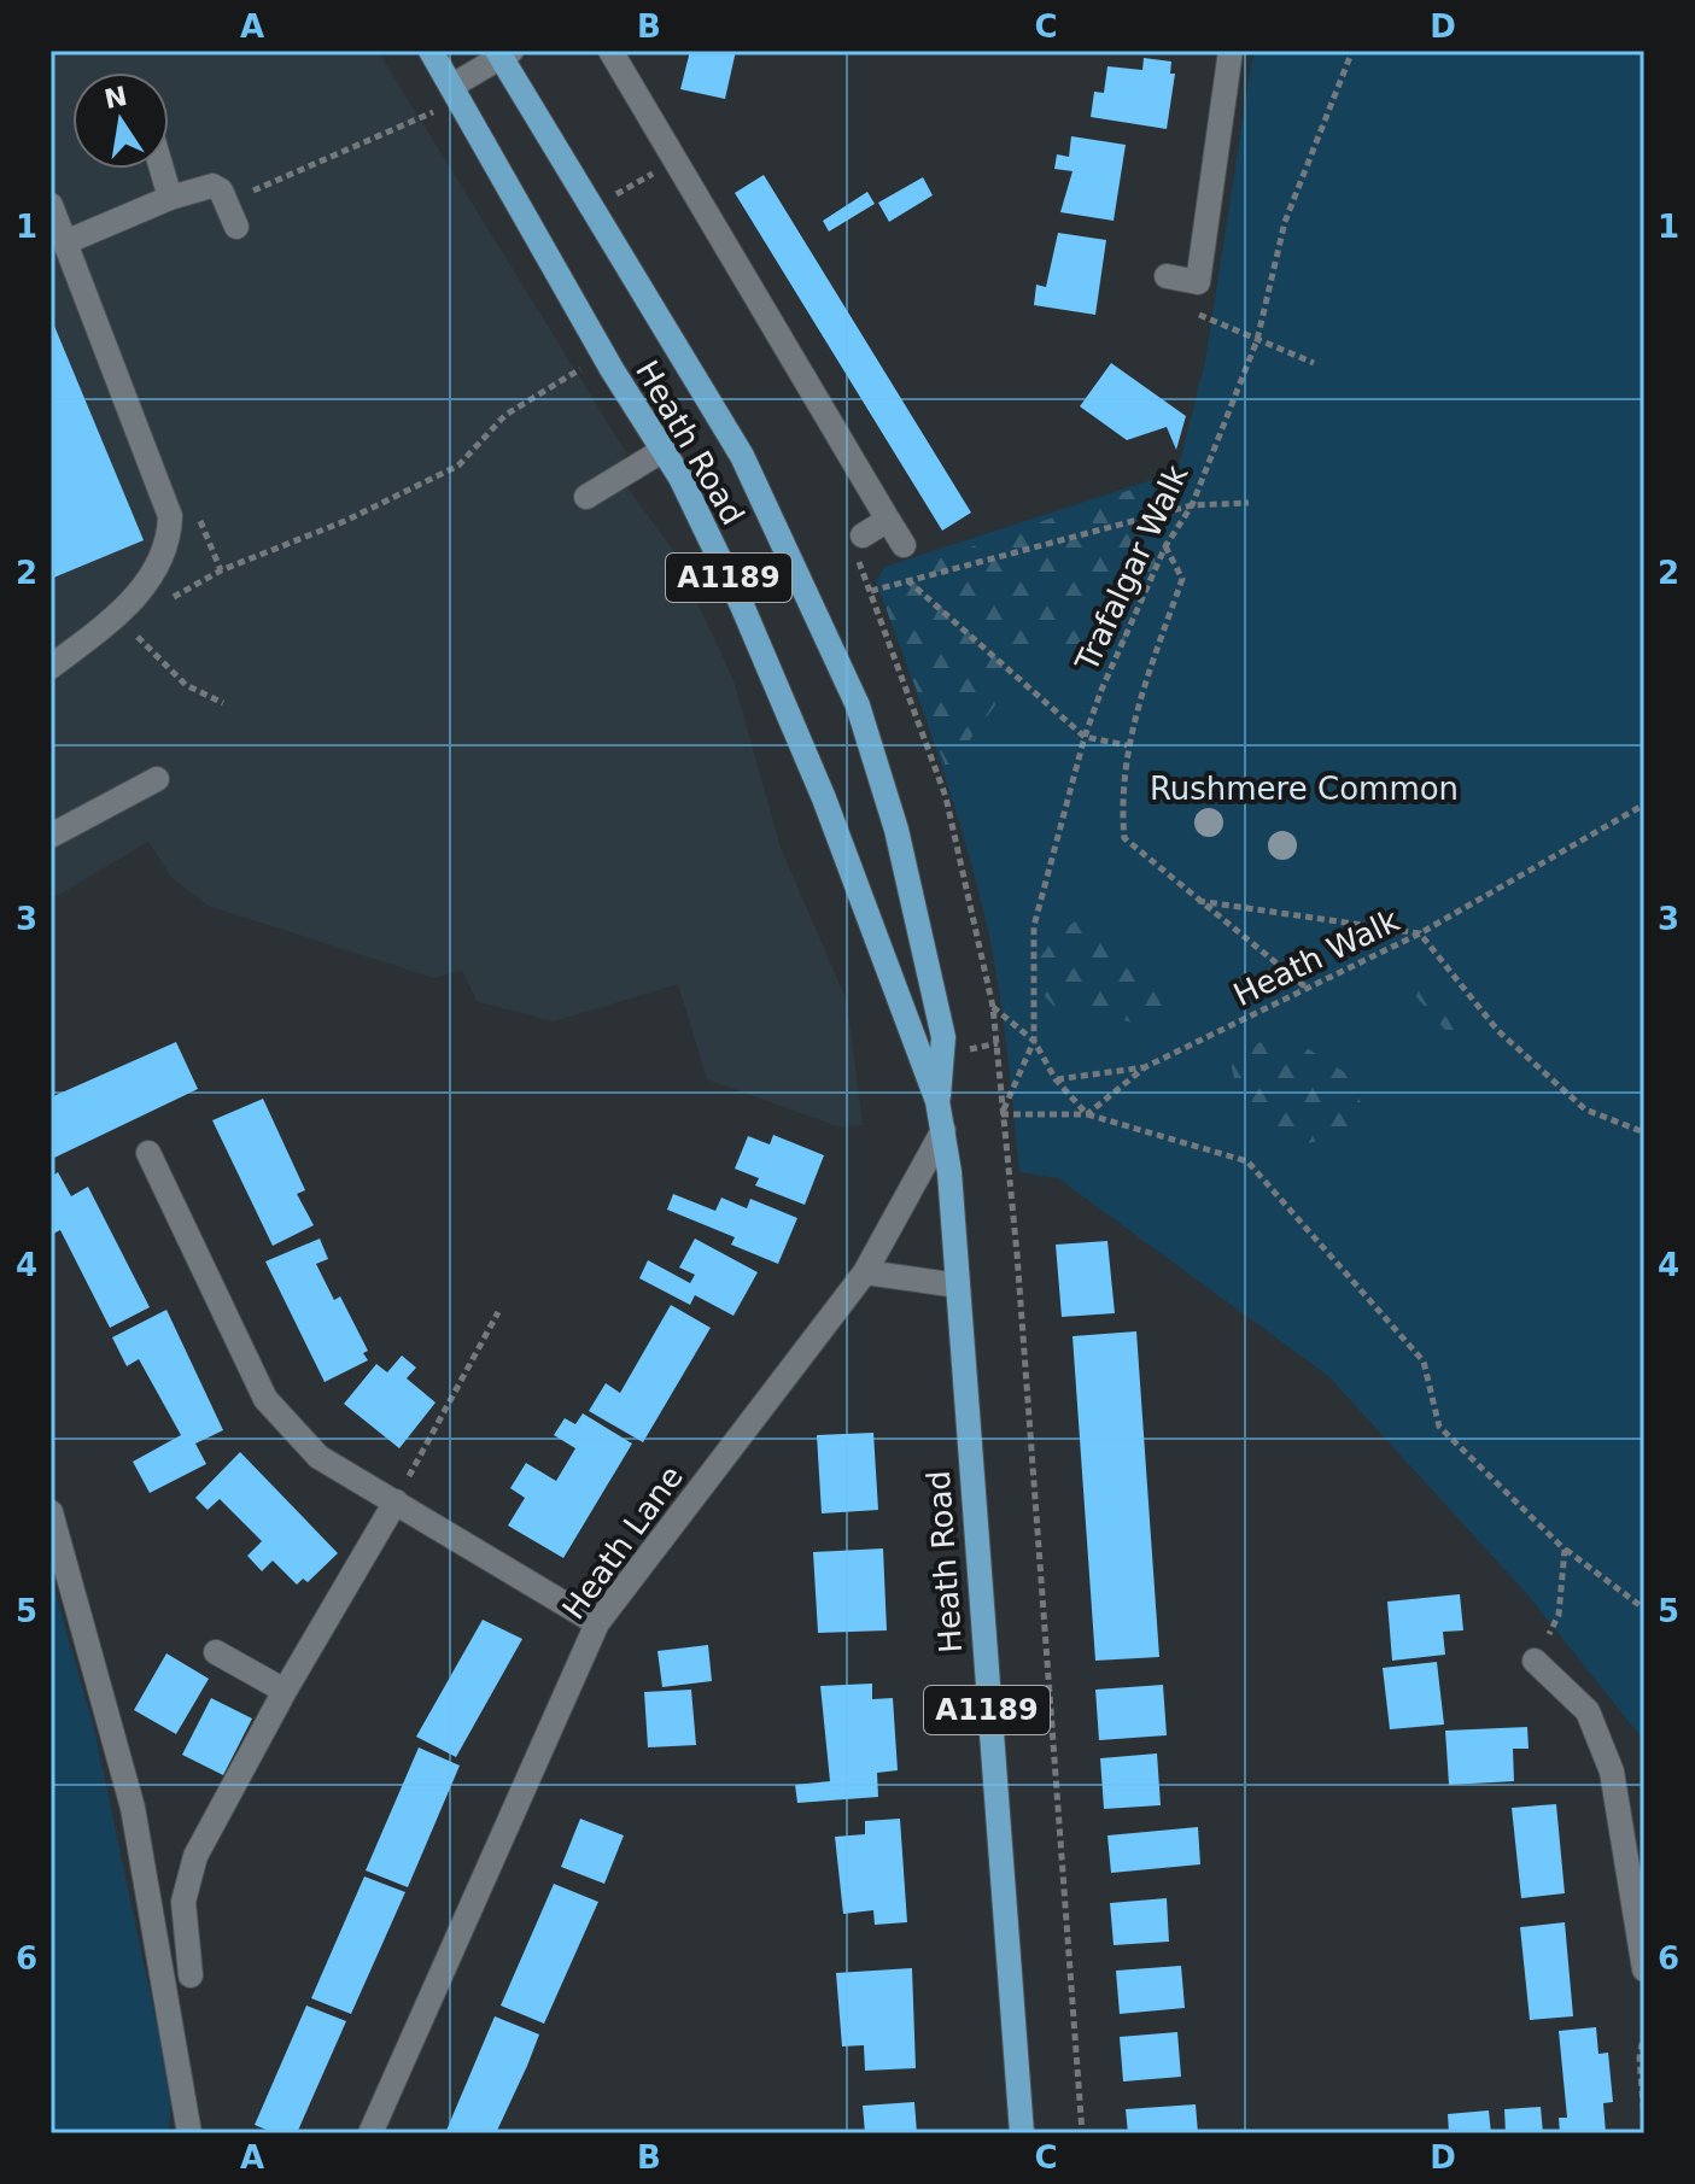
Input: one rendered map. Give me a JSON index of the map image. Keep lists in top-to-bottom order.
{
  "streets": {
    "main road": ["Heath Road", "A1189"],
    "street": ["Heath Lane"],
    "path": ["Trafalgar Walk", "Heath Walk"]
  },
  "crossings": [
    ["Heath Road", "Heath Lane"]
  ],
  "parks": ["Rushmere Common"],
  "north": "top",
  "grid": {
    "columns": [
      "A",
      "B",
      "C",
      "D"
    ],
    "rows": [
      "1",
      "2",
      "3",
      "4",
      "5",
      "6"
    ]
  }
}
